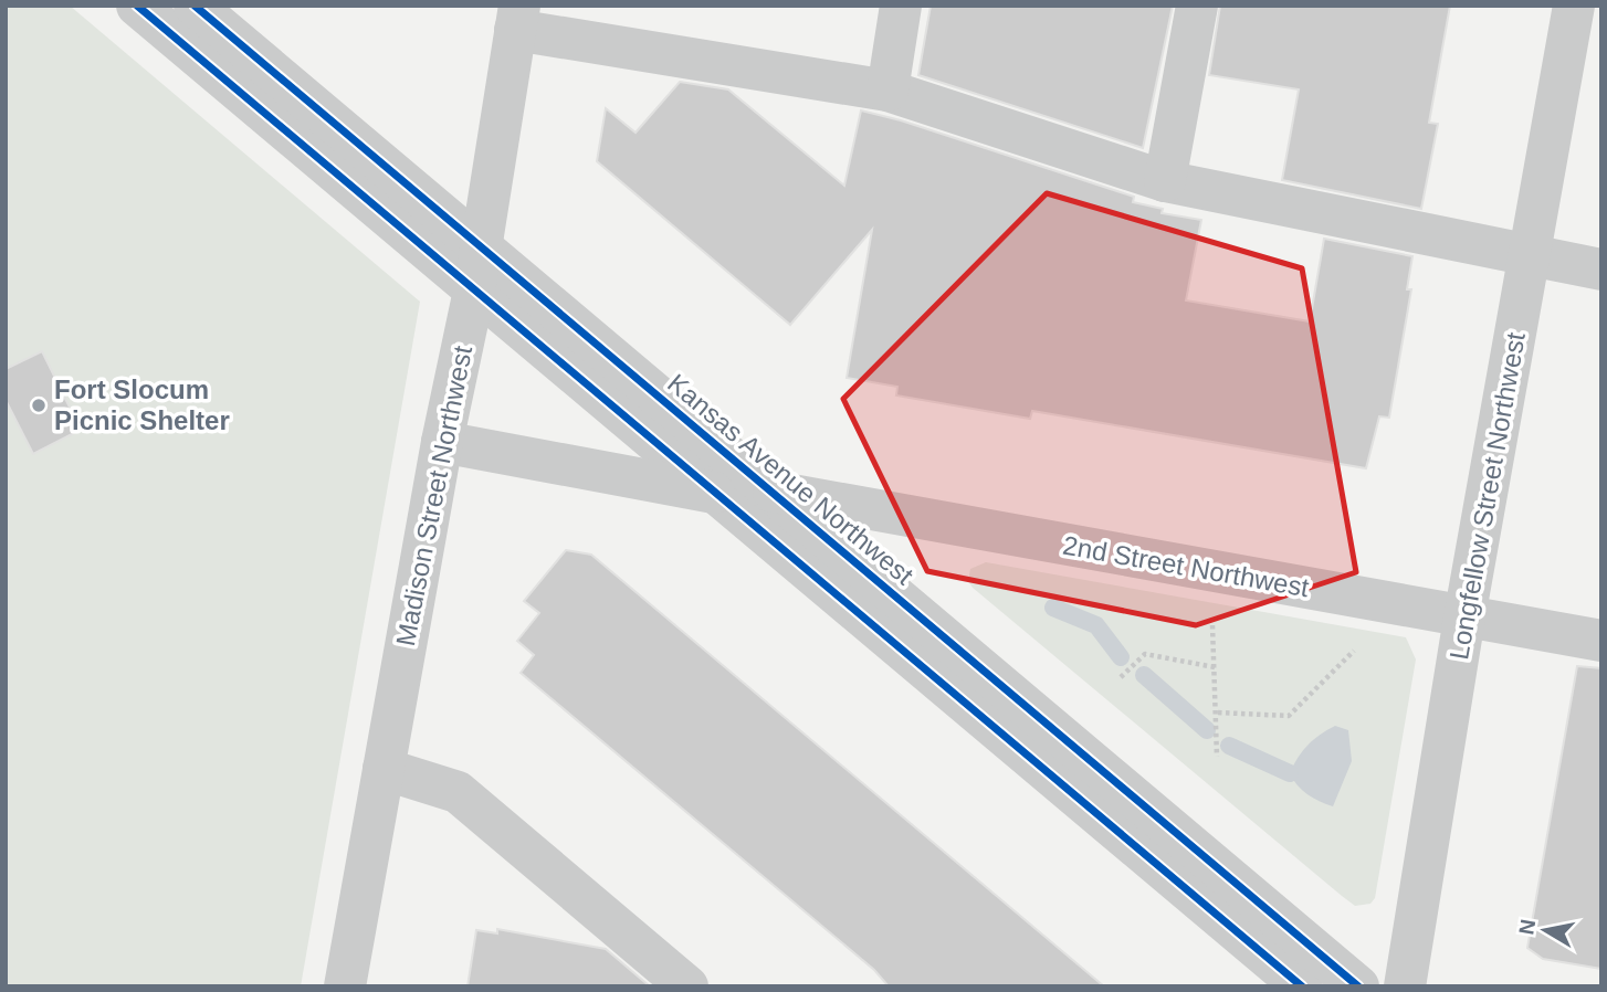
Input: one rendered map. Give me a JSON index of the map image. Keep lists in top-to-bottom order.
{
  "streets": {
    "street": [
      "Kansas Avenue Northwest",
      "Madison Street Northwest",
      "Longfellow Street Northwest",
      "2nd Street Northwest"
    ]
  },
  "crossings": [
    ["Kansas Avenue Northwest", "Madison Street Northwest"],
    ["Kansas Avenue Northwest", "2nd Street Northwest"],
    ["Longfellow Street Northwest", "2nd Street Northwest"]
  ],
  "places": ["Fort Slocum Picnic Shelter"],
  "north": "left"
}
